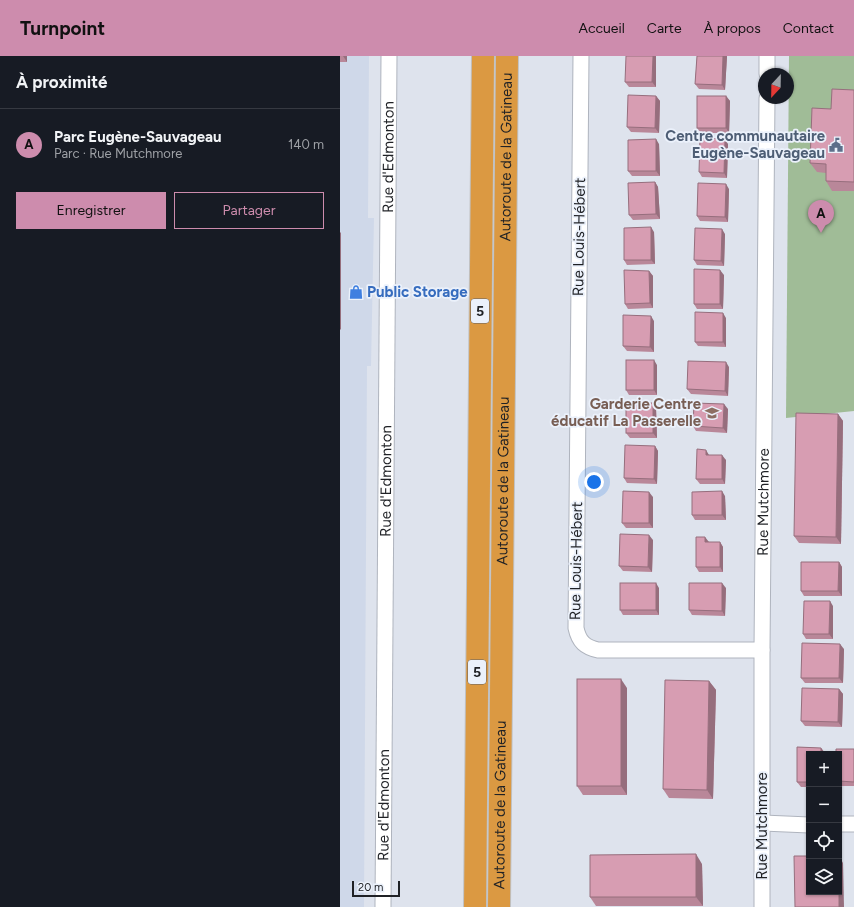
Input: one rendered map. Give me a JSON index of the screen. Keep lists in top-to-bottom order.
{
  "streets": {
    "highway": ["Autoroute de la Gatineau", "5"],
    "street": ["Rue d'Edmonton", "Rue Louis-Hébert", "Rue Mutchmore"]
  },
  "crossings": [
    ["Rue Louis-Hébert", "Rue Mutchmore"]
  ],
  "places": {
    "public building": ["Centre communautaire Eugène-Sauvageau"],
    "shop": ["Public Storage"],
    "school or university": ["Garderie Centre éducatif La Passerelle"]
  },
  "scale_bar": "20 m",
  "north": "bottom",
  "page": {
    "header": "Turnpoint",
    "nav": [
      "Accueil",
      "Carte",
      "À propos",
      "Contact"
    ],
    "heading": "À proximité",
    "list": [
      {
        "mark": "A",
        "name": "Parc Eugène-Sauvageau",
        "note": "Parc · Rue Mutchmore",
        "value": "140 m"
      }
    ],
    "buttons": ["Enregistrer", "Partager"],
    "pins": "A",
    "map_buttons": ["+", "−"],
    "scale": "20 m"
  }
}
